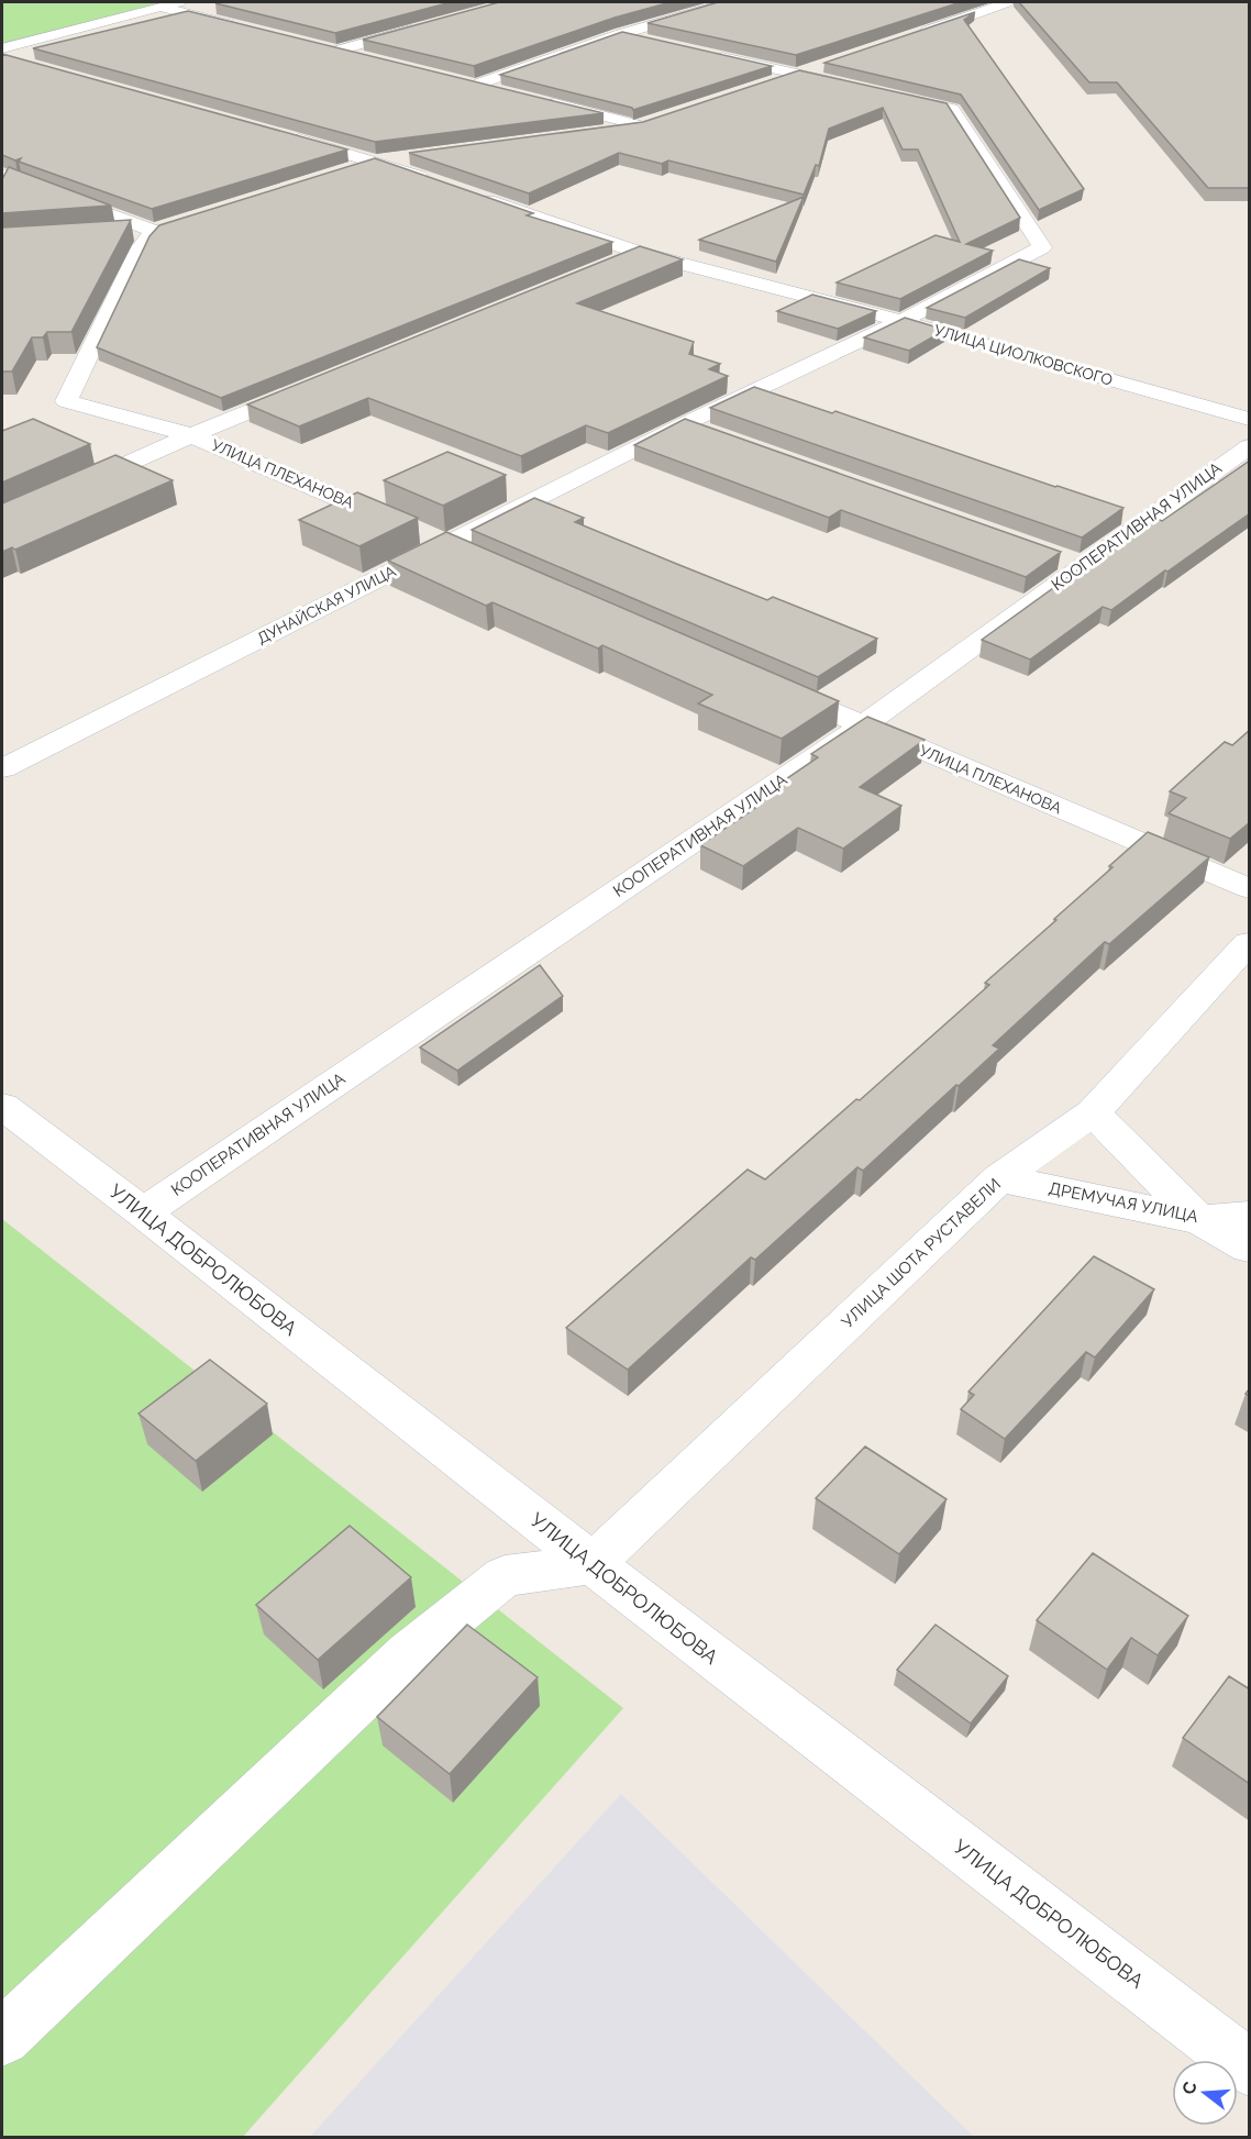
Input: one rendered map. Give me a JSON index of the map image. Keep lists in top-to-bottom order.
{
  "streets": {
    "street": [
      "УЛИЦА ЦИОЛКОВСКОГО",
      "УЛИЦА ПЛЕХАНОВА",
      "КООПЕРАТИВНАЯ УЛИЦА",
      "ДУНАЙСКАЯ УЛИЦА",
      "ДРЕМУЧАЯ УЛИЦА",
      "УЛИЦА ШОТА РУСТАВЕЛИ",
      "УЛИЦА ДОБРОЛЮБОВА"
    ]
  },
  "crossings": [
    ["УЛИЦА ЦИОЛКОВСКОГО", "ДУНАЙСКАЯ УЛИЦА"],
    ["УЛИЦА ПЛЕХАНОВА", "КООПЕРАТИВНАЯ УЛИЦА"],
    ["УЛИЦА ПЛЕХАНОВА", "ДУНАЙСКАЯ УЛИЦА"],
    ["КООПЕРАТИВНАЯ УЛИЦА", "УЛИЦА ДОБРОЛЮБОВА"],
    ["ДРЕМУЧАЯ УЛИЦА", "УЛИЦА ШОТА РУСТАВЕЛИ"],
    ["УЛИЦА ШОТА РУСТАВЕЛИ", "УЛИЦА ДОБРОЛЮБОВА"]
  ],
  "north": "left"
}
